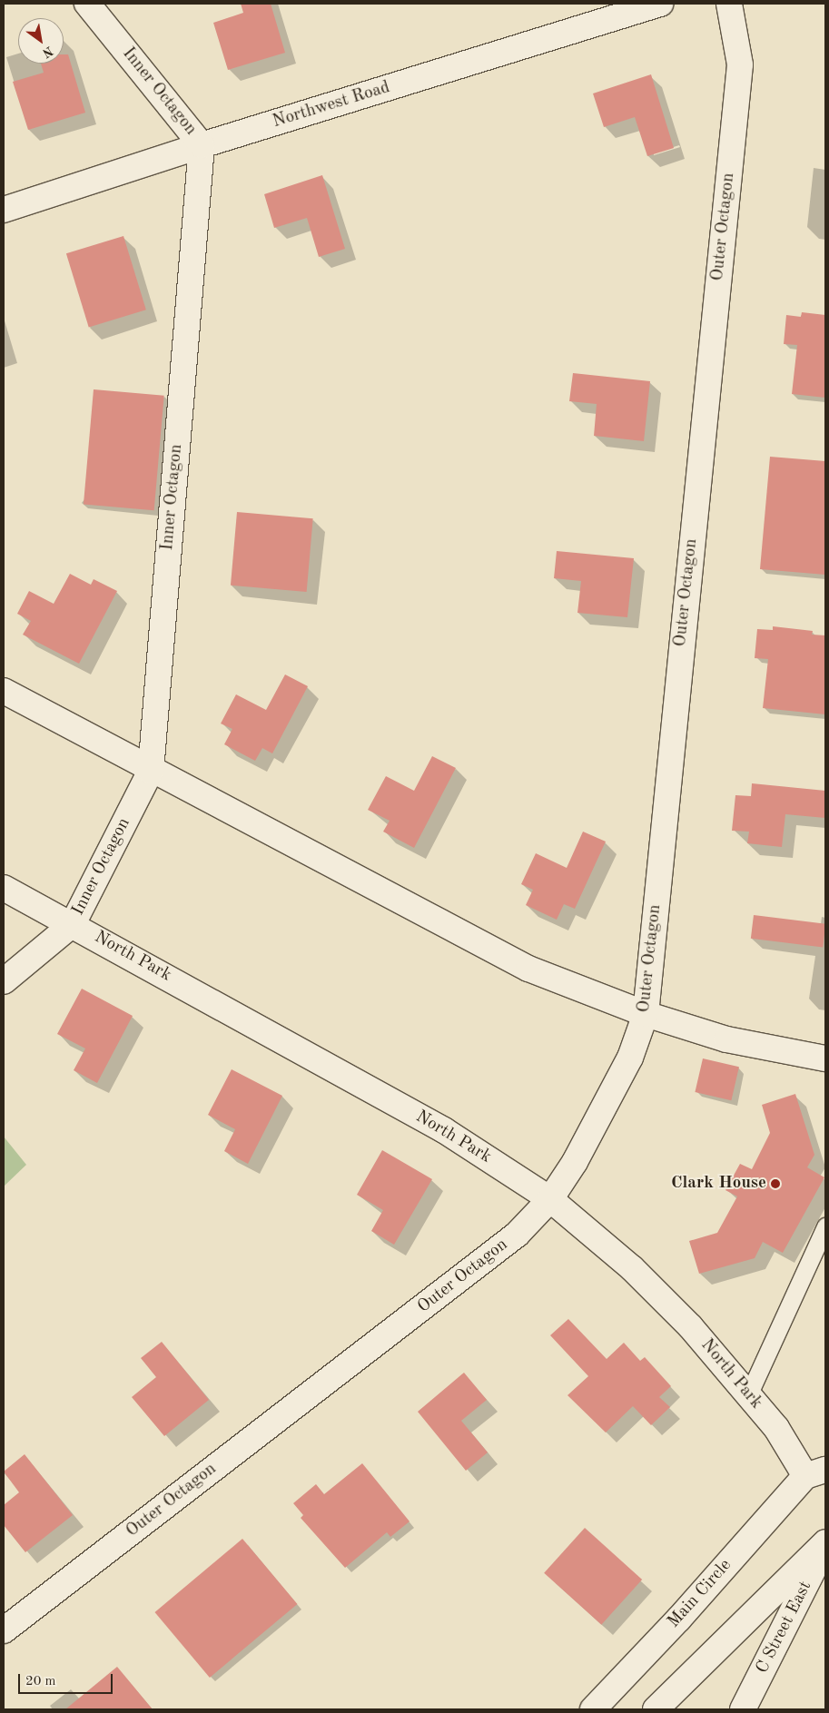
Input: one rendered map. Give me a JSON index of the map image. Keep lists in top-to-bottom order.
{
  "streets": {
    "street": [
      "Inner Octagon",
      "Northwest Road",
      "Outer Octagon",
      "North Park",
      "Main Circle",
      "C Street East"
    ]
  },
  "crossings": [
    ["Inner Octagon", "Northwest Road"],
    ["Inner Octagon", "North Park"],
    ["Outer Octagon", "North Park"],
    ["North Park", "Main Circle"]
  ],
  "places": ["Clark House"],
  "scale_bar": "20 m",
  "north": "bottom right"
}
